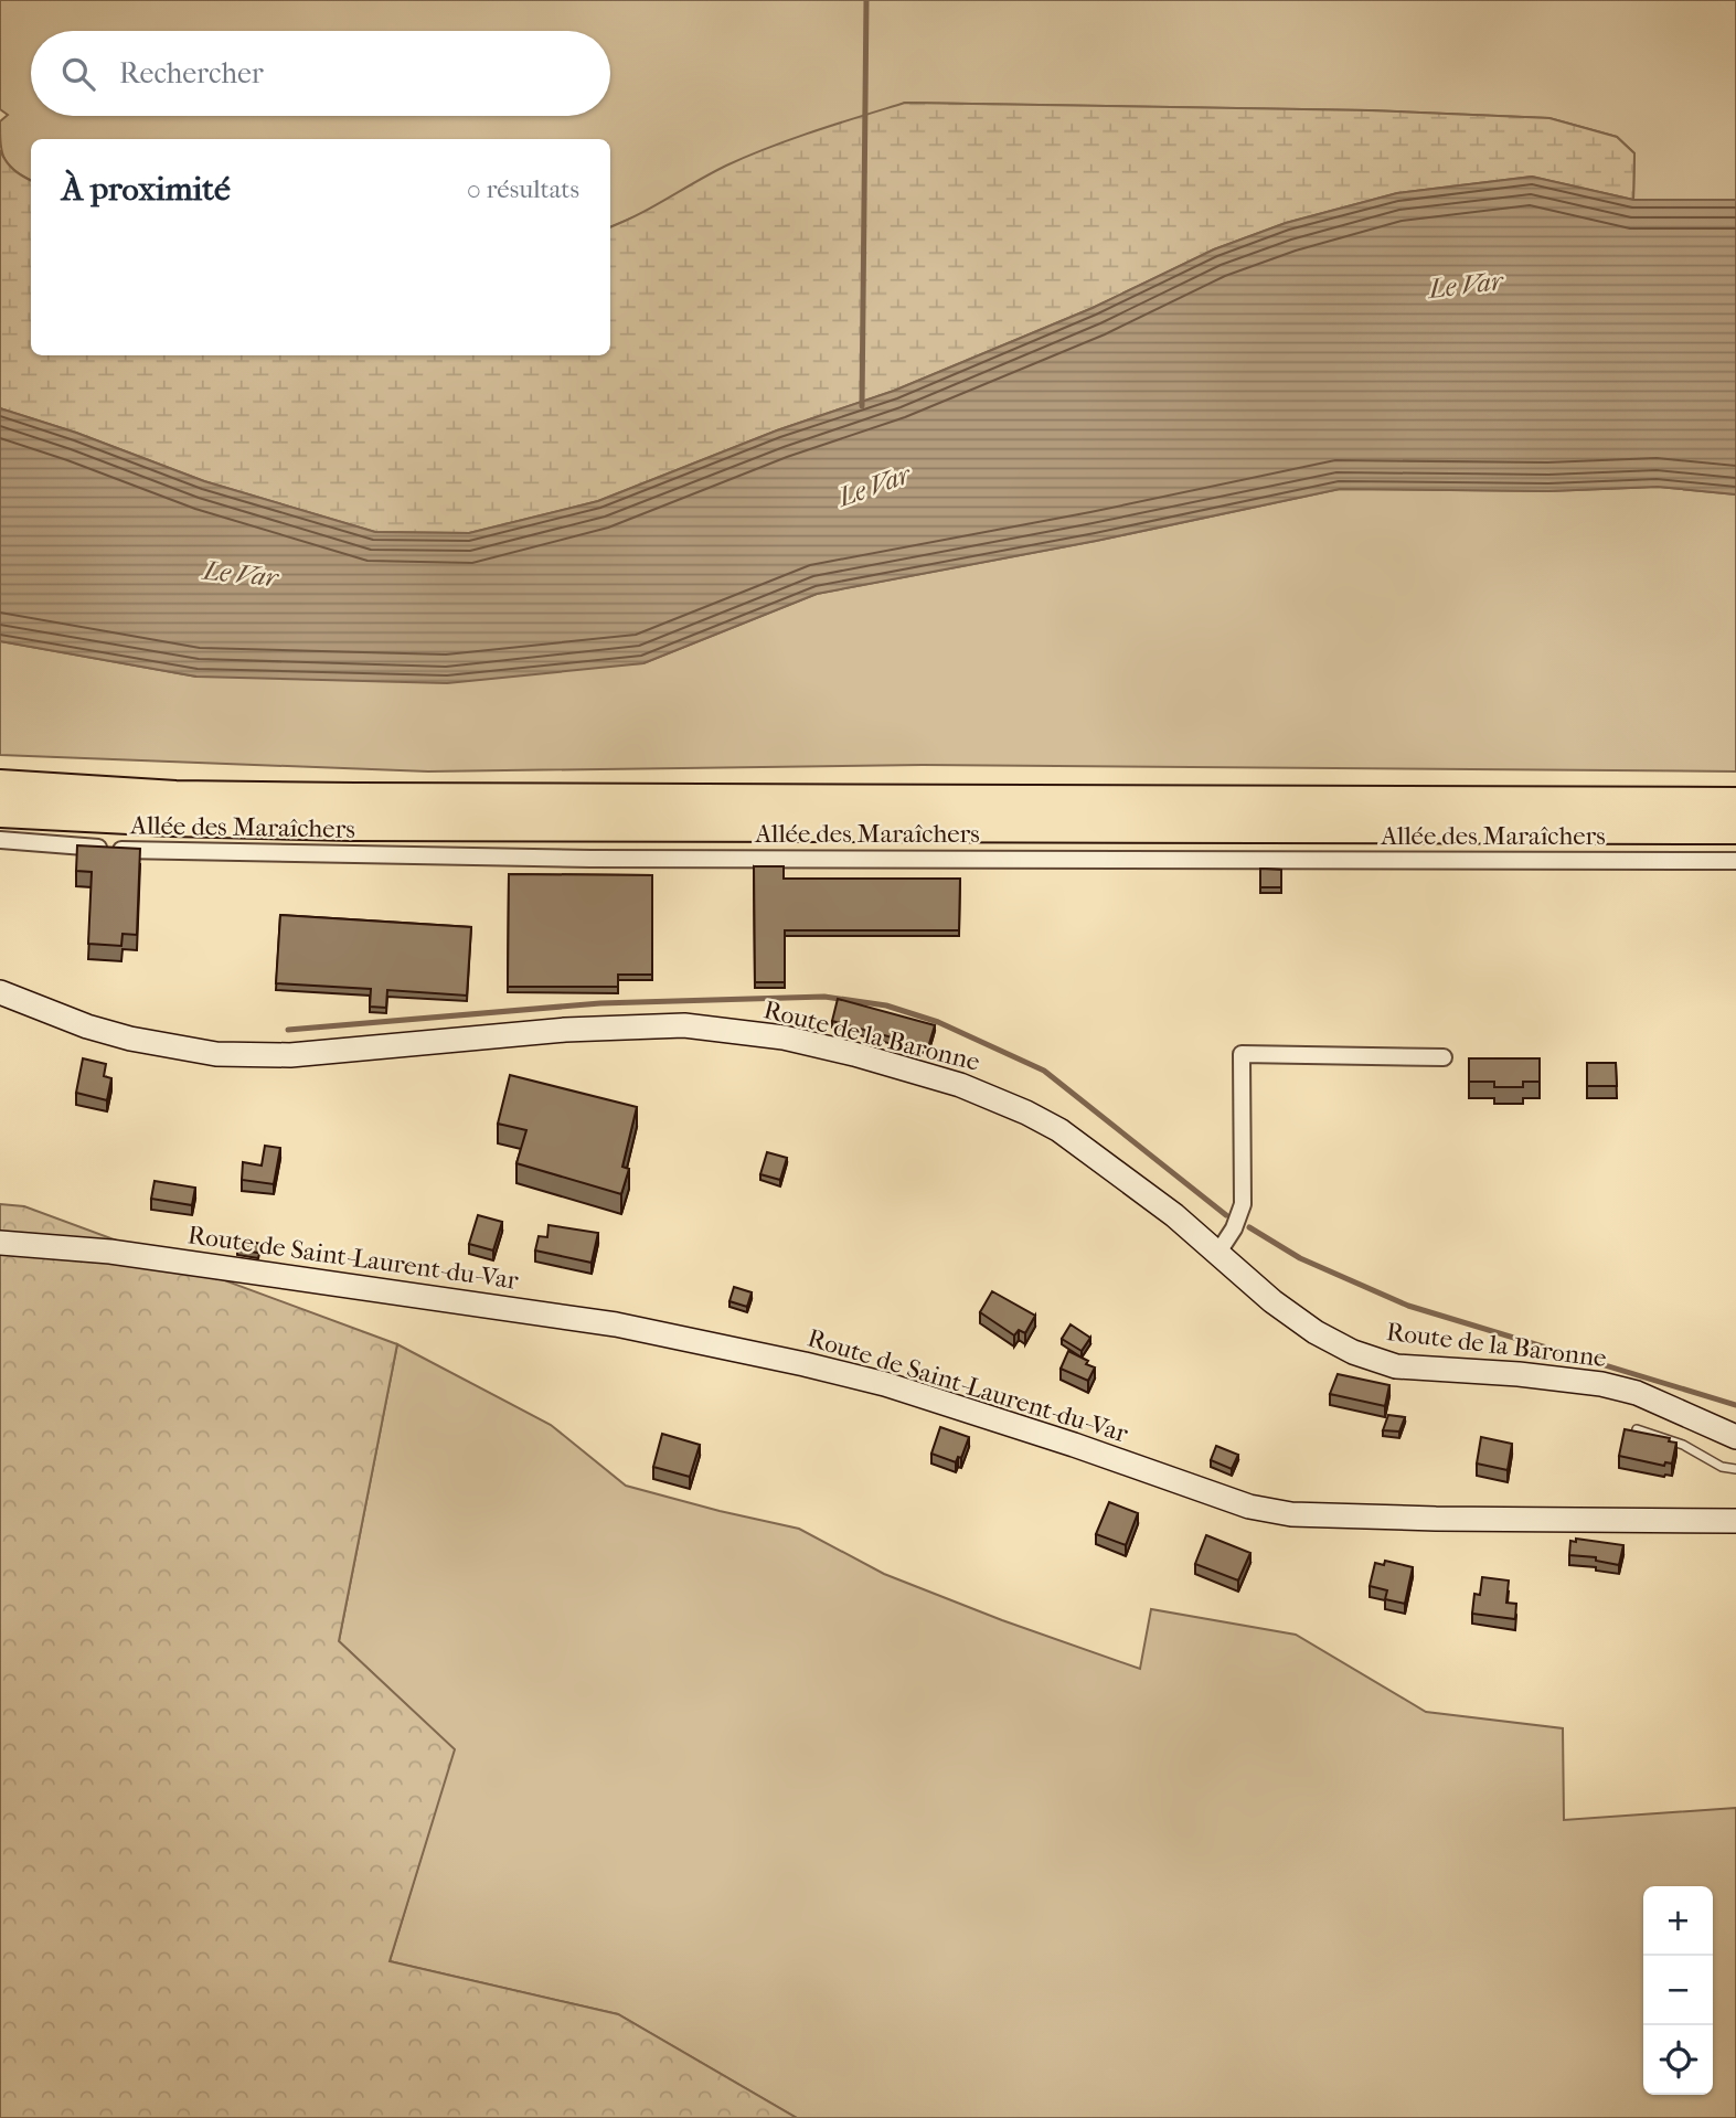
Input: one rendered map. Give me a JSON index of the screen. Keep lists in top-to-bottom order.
{
  "streets": {
    "main road": ["Route de la Baronne", "Route de Saint-Laurent-du-Var"],
    "street": ["Allée des Maraîchers"]
  },
  "water": ["Le Var"],
  "page": {
    "search": "Rechercher",
    "heading": ["À proximité", "0 résultats"],
    "map_buttons": ["+", "−"]
  }
}
